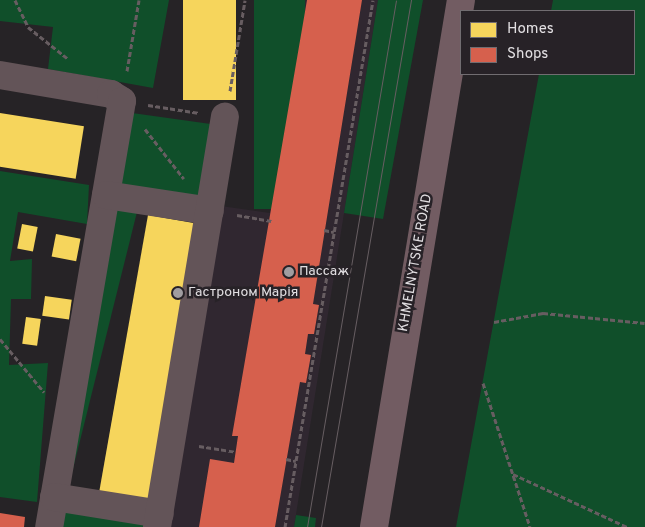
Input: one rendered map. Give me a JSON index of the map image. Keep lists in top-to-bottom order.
{
  "streets": {
    "main road": ["KHMELNYTSKE ROAD"]
  },
  "places": ["Пассаж", "Гастроном Марія"],
  "legend": ["Homes", "Shops"]
}
